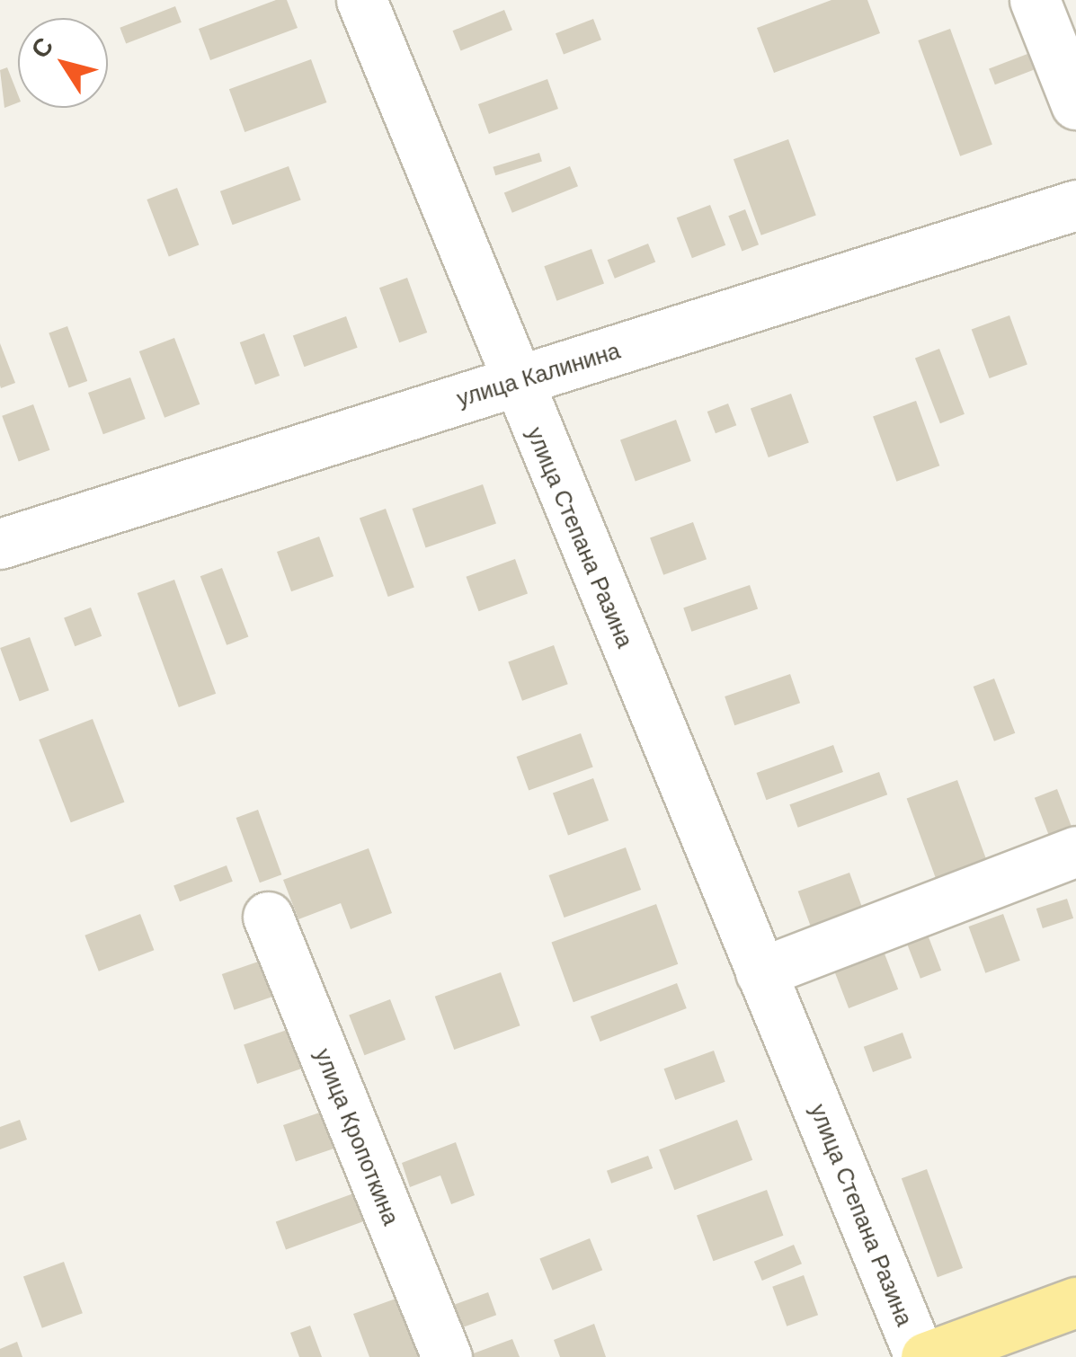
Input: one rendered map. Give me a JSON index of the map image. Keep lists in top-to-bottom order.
{
  "streets": {
    "street": ["улица Калинина", "улица Степана Разина", "улица Кропоткина"]
  },
  "crossings": [
    ["улица Калинина", "улица Степана Разина"]
  ],
  "north": "top left"
}
